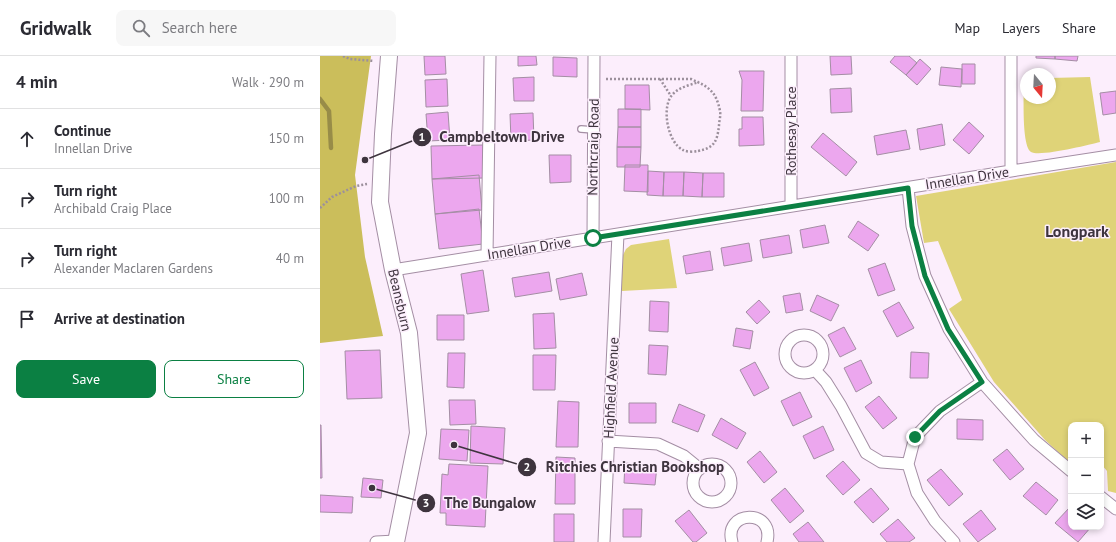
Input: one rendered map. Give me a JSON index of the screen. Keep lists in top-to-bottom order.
{
  "streets": {
    "main road": ["Beansburn"],
    "street": [
      "Rothesay Place",
      "Northcraig Road",
      "Innellan Drive",
      "Highfield Avenue"
    ]
  },
  "crossings": [
    ["Rothesay Place", "Innellan Drive"],
    ["Northcraig Road", "Innellan Drive"],
    ["Innellan Drive", "Beansburn"],
    ["Innellan Drive", "Highfield Avenue"]
  ],
  "districts": ["Longpark"],
  "places": ["Campbeltown Drive", "Ritchies Christian Bookshop", "The Bungalow"],
  "north": "bottom",
  "page": {
    "header": "Gridwalk",
    "search": "Search here",
    "nav": ["Map", "Layers", "Share"],
    "heading": ["4 min", "Walk · 290 m"],
    "list": [
      ["Continue", "Innellan Drive", "150 m"],
      ["Turn right", "Archibald Craig Place", "100 m"],
      ["Turn right", "Alexander Maclaren Gardens", "40 m"],
      "Arrive at destination"
    ],
    "buttons": ["Save", "Share"],
    "map_buttons": ["+", "−"]
  }
}
